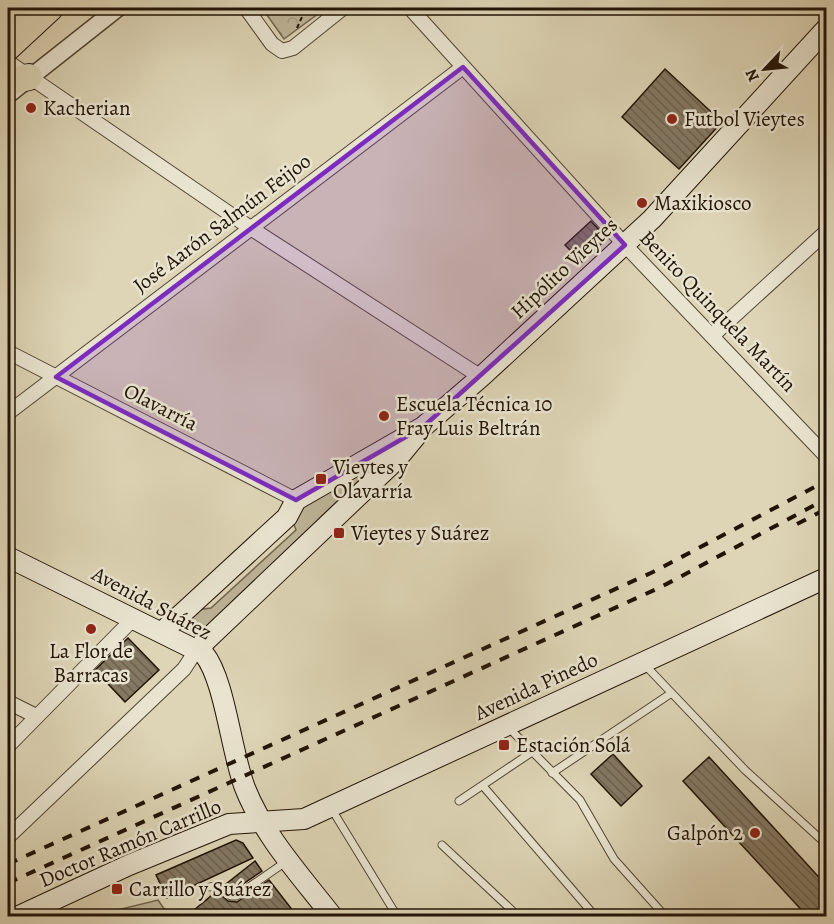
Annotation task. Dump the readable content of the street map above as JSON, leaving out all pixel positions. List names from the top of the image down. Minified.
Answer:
{"streets":{"main road":["Hipólito Vieytes","Avenida Suárez","Avenida Pinedo","Doctor Ramón Carrillo"],"street":["José Aarón Salmún Feijoo","Benito Quinquela Martín","Olavarría"]},"crossings":[["José Aarón Salmún Feijoo","Benito Quinquela Martín"],["José Aarón Salmún Feijoo","Olavarría"],["Hipólito Vieytes","Benito Quinquela Martín"],["Hipólito Vieytes","Olavarría"],["Hipólito Vieytes","Avenida Suárez"],["Avenida Suárez","Avenida Pinedo"],["Avenida Suárez","Doctor Ramón Carrillo"],["Avenida Pinedo","Doctor Ramón Carrillo"]],"places":{"other":["Kacherian","Futbol Vieytes","Maxikiosco","Escuela Técnica 10 Fray Luis Beltrán","La Flor de Barracas","Galpón 2"],"transit":["Vieytes y Olavarría","Vieytes y Suárez","Estación Solá","Carrillo y Suárez"]},"north":"bottom left"}
